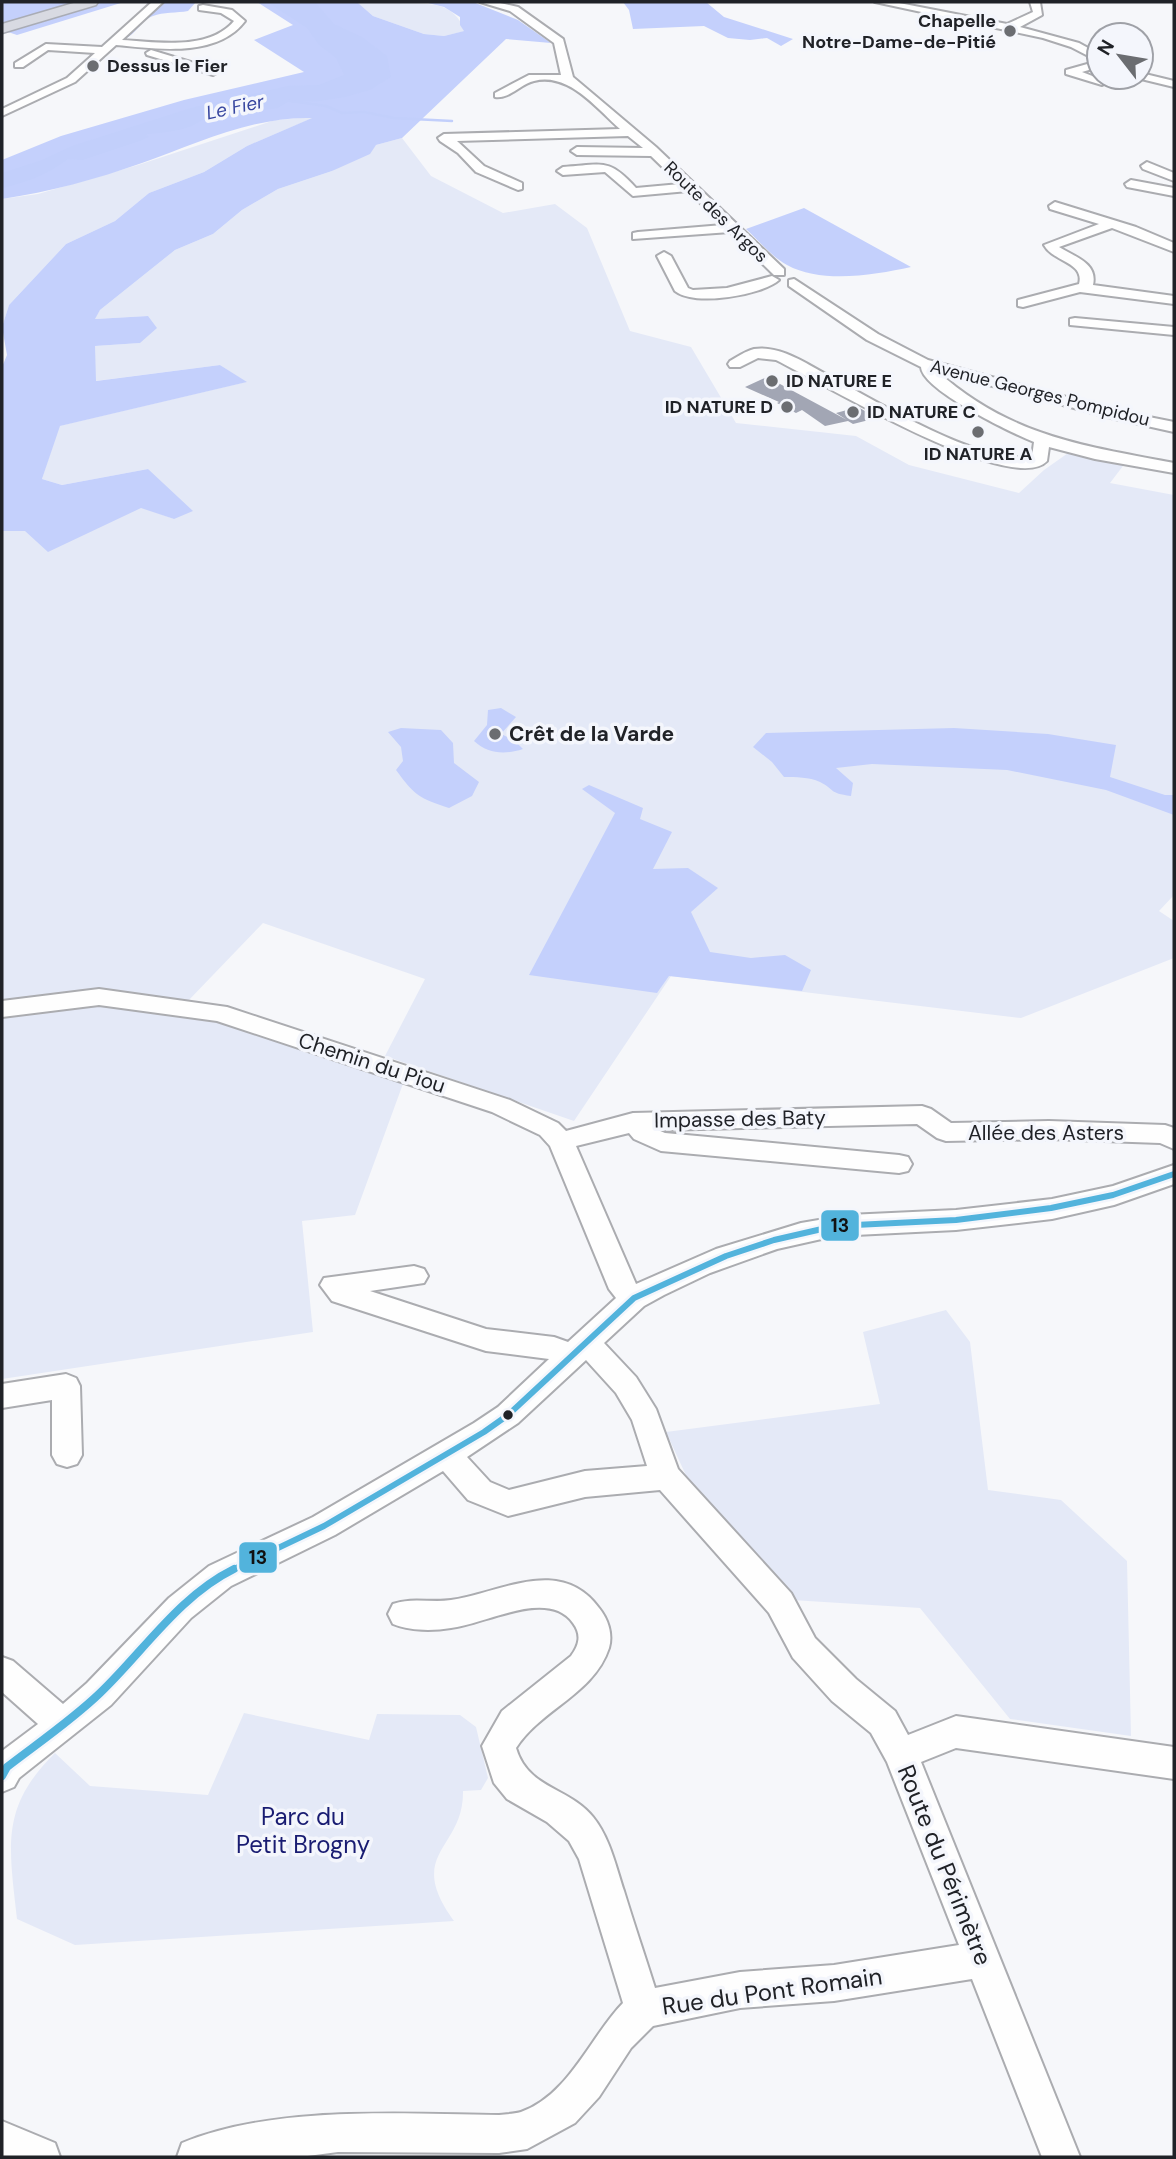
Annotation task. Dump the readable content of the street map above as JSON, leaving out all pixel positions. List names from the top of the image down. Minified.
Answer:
{"streets":{"street":["Route des Argos","Avenue Georges Pompidou","Chemin du Piou","Impasse des Baty","Allée des Asters","Route du Périmètre","Rue du Pont Romain"]},"crossings":[["Route des Argos","Avenue Georges Pompidou"],["Chemin du Piou","Impasse des Baty"],["Impasse des Baty","Allée des Asters"],["Route du Périmètre","Rue du Pont Romain"]],"water":["Le Fier"],"parks":["Parc du Petit Brogny"],"places":["Chapelle Notre-Dame-de-Pitié","Dessus le Fier","ID NATURE E","ID NATURE D","ID NATURE C","ID NATURE A","Crêt de la Varde"],"lines":["transit line 13"],"north":"top left"}
